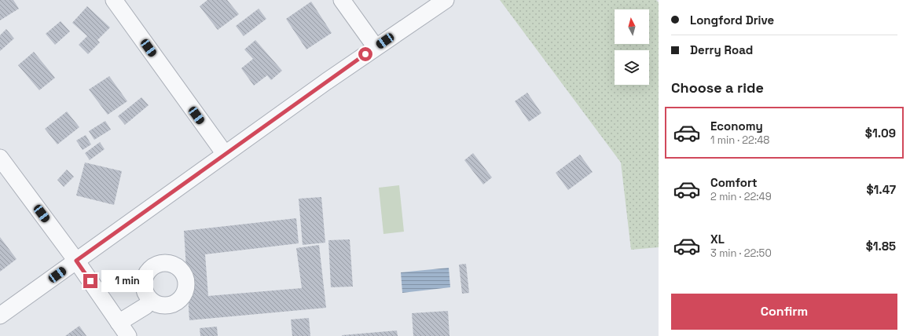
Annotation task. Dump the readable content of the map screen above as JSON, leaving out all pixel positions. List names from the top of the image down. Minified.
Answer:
{"north":"top","page":{"banner":["Longford Drive","Derry Road"],"heading":"Choose a ride","list":[{"name":"Economy","note":"1 min · 22:48","value":"$1.09"},{"name":"Comfort","note":"2 min · 22:49","value":"$1.47"},{"name":"XL","note":"3 min · 22:50","value":"$1.85"}],"bubble":"1 min","buttons":"Confirm"}}
